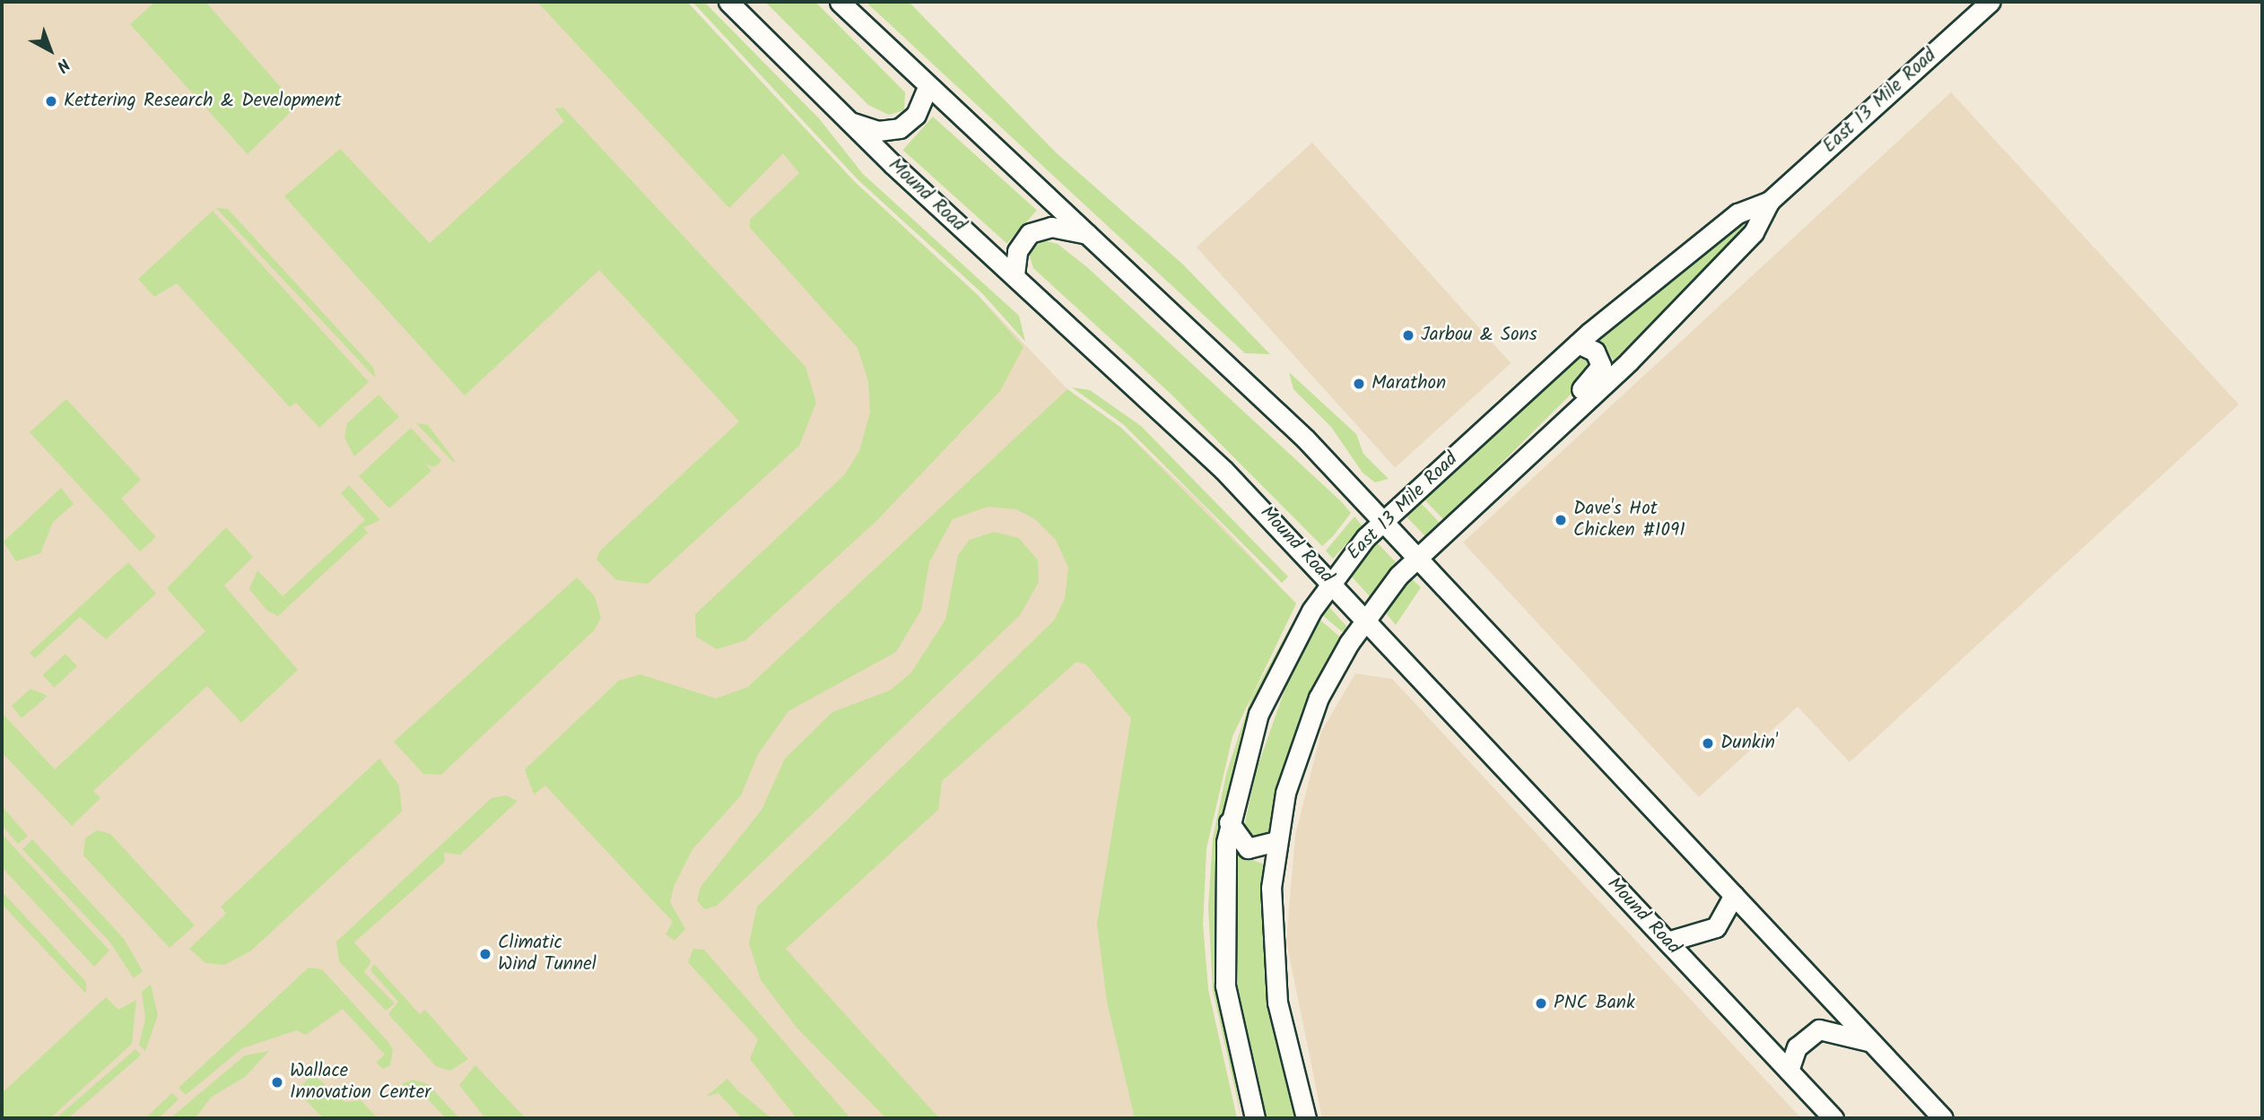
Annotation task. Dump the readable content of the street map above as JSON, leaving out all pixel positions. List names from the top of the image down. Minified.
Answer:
{"streets":{"main road":["East 13 Mile Road","Mound Road"]},"crossings":[["East 13 Mile Road","Mound Road"]],"places":["Kettering Research & Development","Jarbou & Sons","Marathon","Dave's Hot Chicken #1091","Dunkin'","Climatic Wind Tunnel","PNC Bank","Wallace Innovation Center"],"north":"bottom right"}
